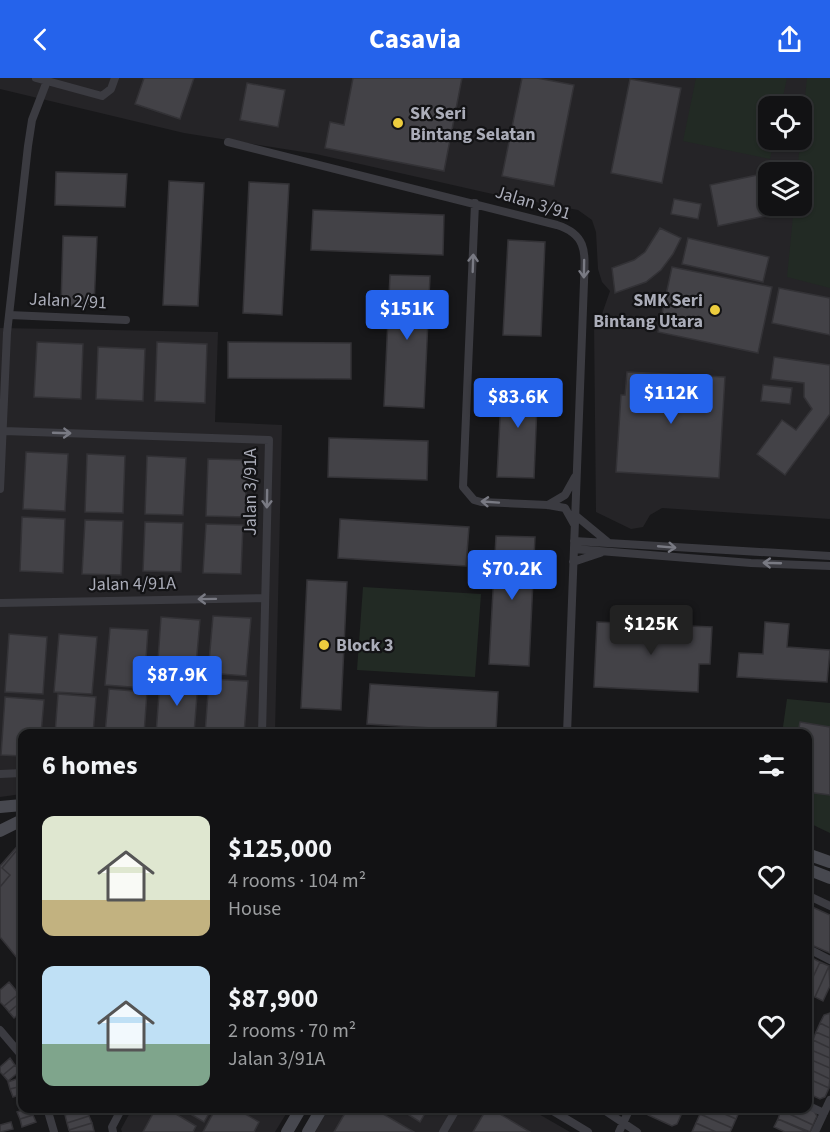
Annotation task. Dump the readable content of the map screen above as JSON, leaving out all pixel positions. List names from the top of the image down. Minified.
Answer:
{"streets":{"street":["Jalan 3/91","Jalan 2/91","Jalan 3/91A","Jalan 4/91A"]},"crossings":[["Jalan 3/91A","Jalan 4/91A"]],"one_way":["Jalan 4/91A"],"places":["SK Seri Bintang Selatan","SMK Seri Bintang Utara","Block 3"],"page":{"header":"Casavia","price":["$151K","$112K","$83.6K","$70.2K","$125K","$87.9K"],"heading":"6 homes","list":[{"name":"$125,000","note":"4 rooms · 104 m² · House"},{"name":"$87,900","note":"2 rooms · 70 m² · Jalan 3/91A"}]}}
